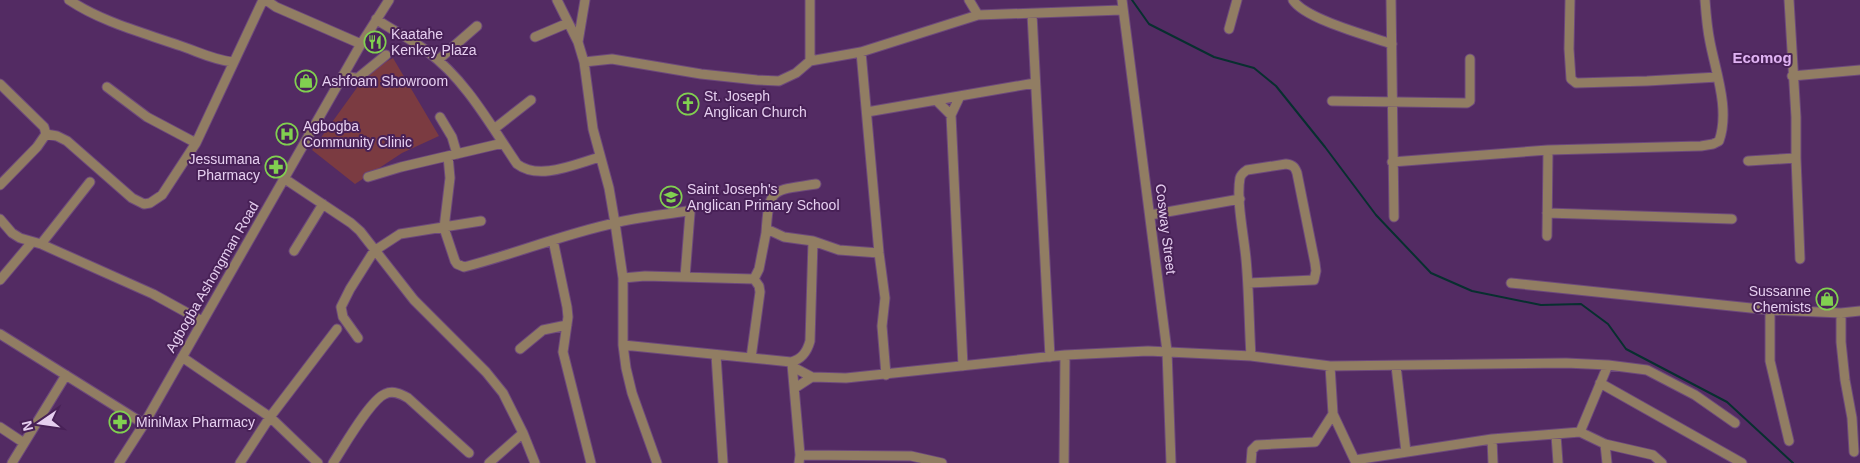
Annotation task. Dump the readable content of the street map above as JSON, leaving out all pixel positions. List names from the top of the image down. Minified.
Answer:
{"streets":{"street":["Cosway Street","Agbogba Ashongman Road"]},"districts":["Ecomog"],"places":{"restaurant":["Kaatahe Kenkey Plaza"],"shop":["Ashfoam Showroom","Sussanne Chemists"],"church":["St. Joseph Anglican Church"],"hospital":["Agbogba Community Clinic"],"pharmacy":["Jessumana Pharmacy","MiniMax Pharmacy"],"school or university":["Saint Joseph's Anglican Primary School"]},"north":"left"}
